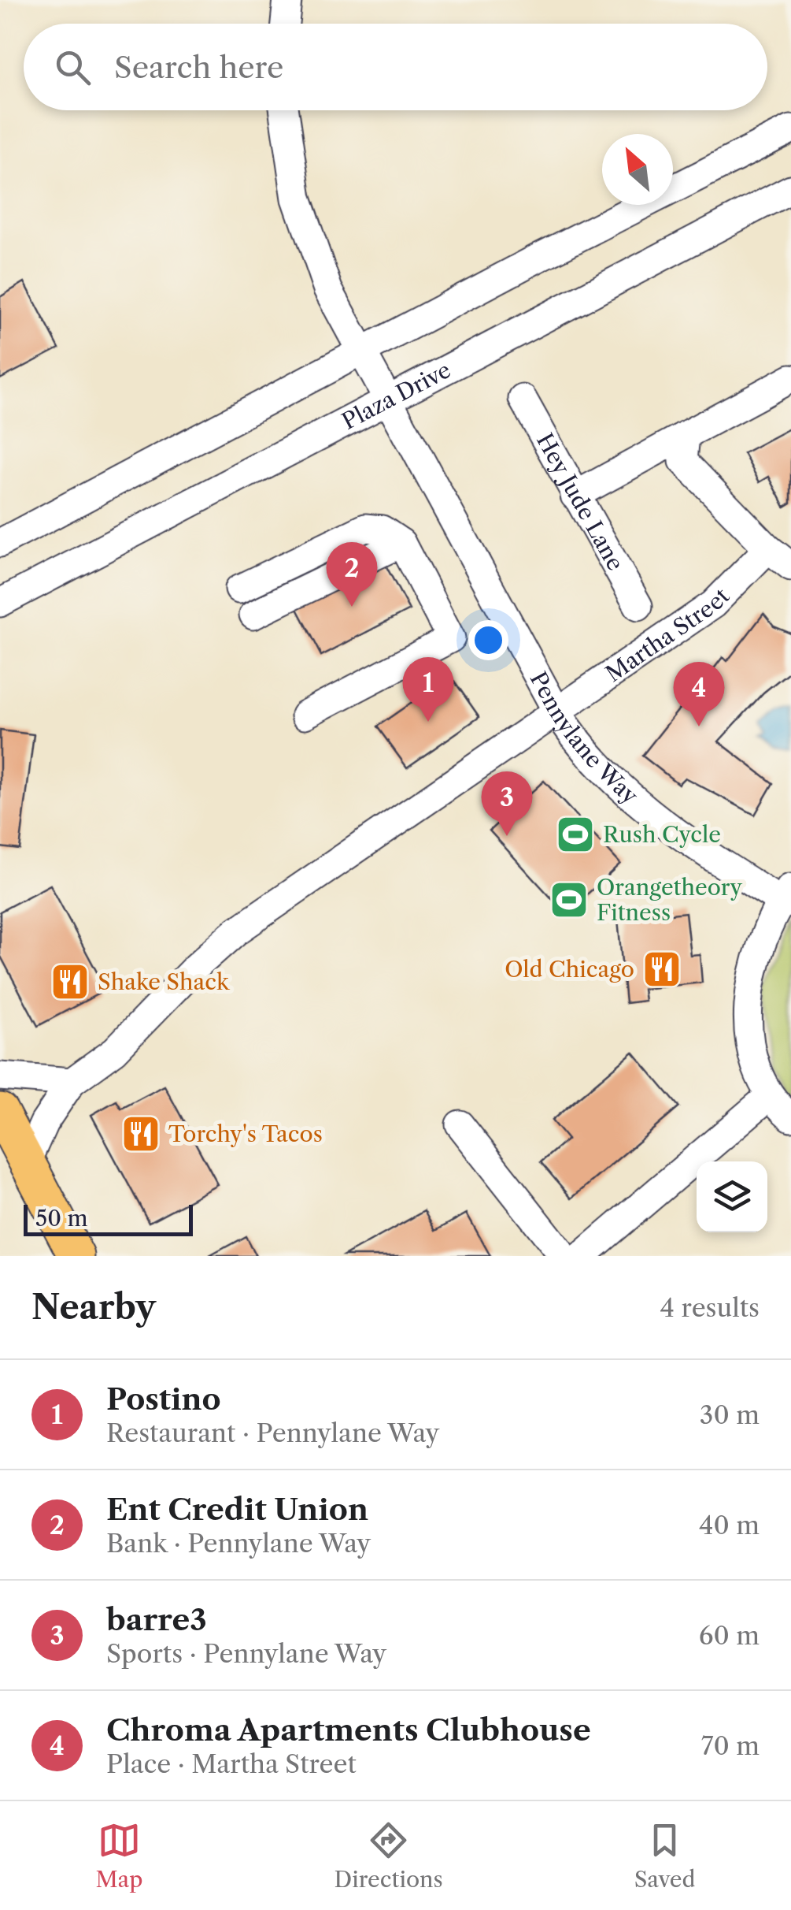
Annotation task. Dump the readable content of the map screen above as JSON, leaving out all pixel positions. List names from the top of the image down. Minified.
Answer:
{"streets":{"street":["Plaza Drive","Hey Jude Lane","Martha Street","Pennylane Way"]},"crossings":[["Plaza Drive","Pennylane Way"],["Martha Street","Pennylane Way"]],"places":{"sports":["Rush Cycle","Orangetheory Fitness"],"restaurant":["Old Chicago","Shake Shack","Torchy's Tacos"]},"scale_bar":"50 m","north":"top left","page":{"search":"Search here","pins":["2","1","4","3"],"scale":"50 m","heading":["Nearby","4 results"],"list":[{"mark":"1","name":"Postino","note":"Restaurant · Pennylane Way","value":"30 m"},{"mark":"2","name":"Ent Credit Union","note":"Bank · Pennylane Way","value":"40 m"},{"mark":"3","name":"barre3","note":"Sports · Pennylane Way","value":"60 m"},{"mark":"4","name":"Chroma Apartments Clubhouse","note":"Place · Martha Street","value":"70 m"}],"nav":["Map","Directions","Saved"]}}
